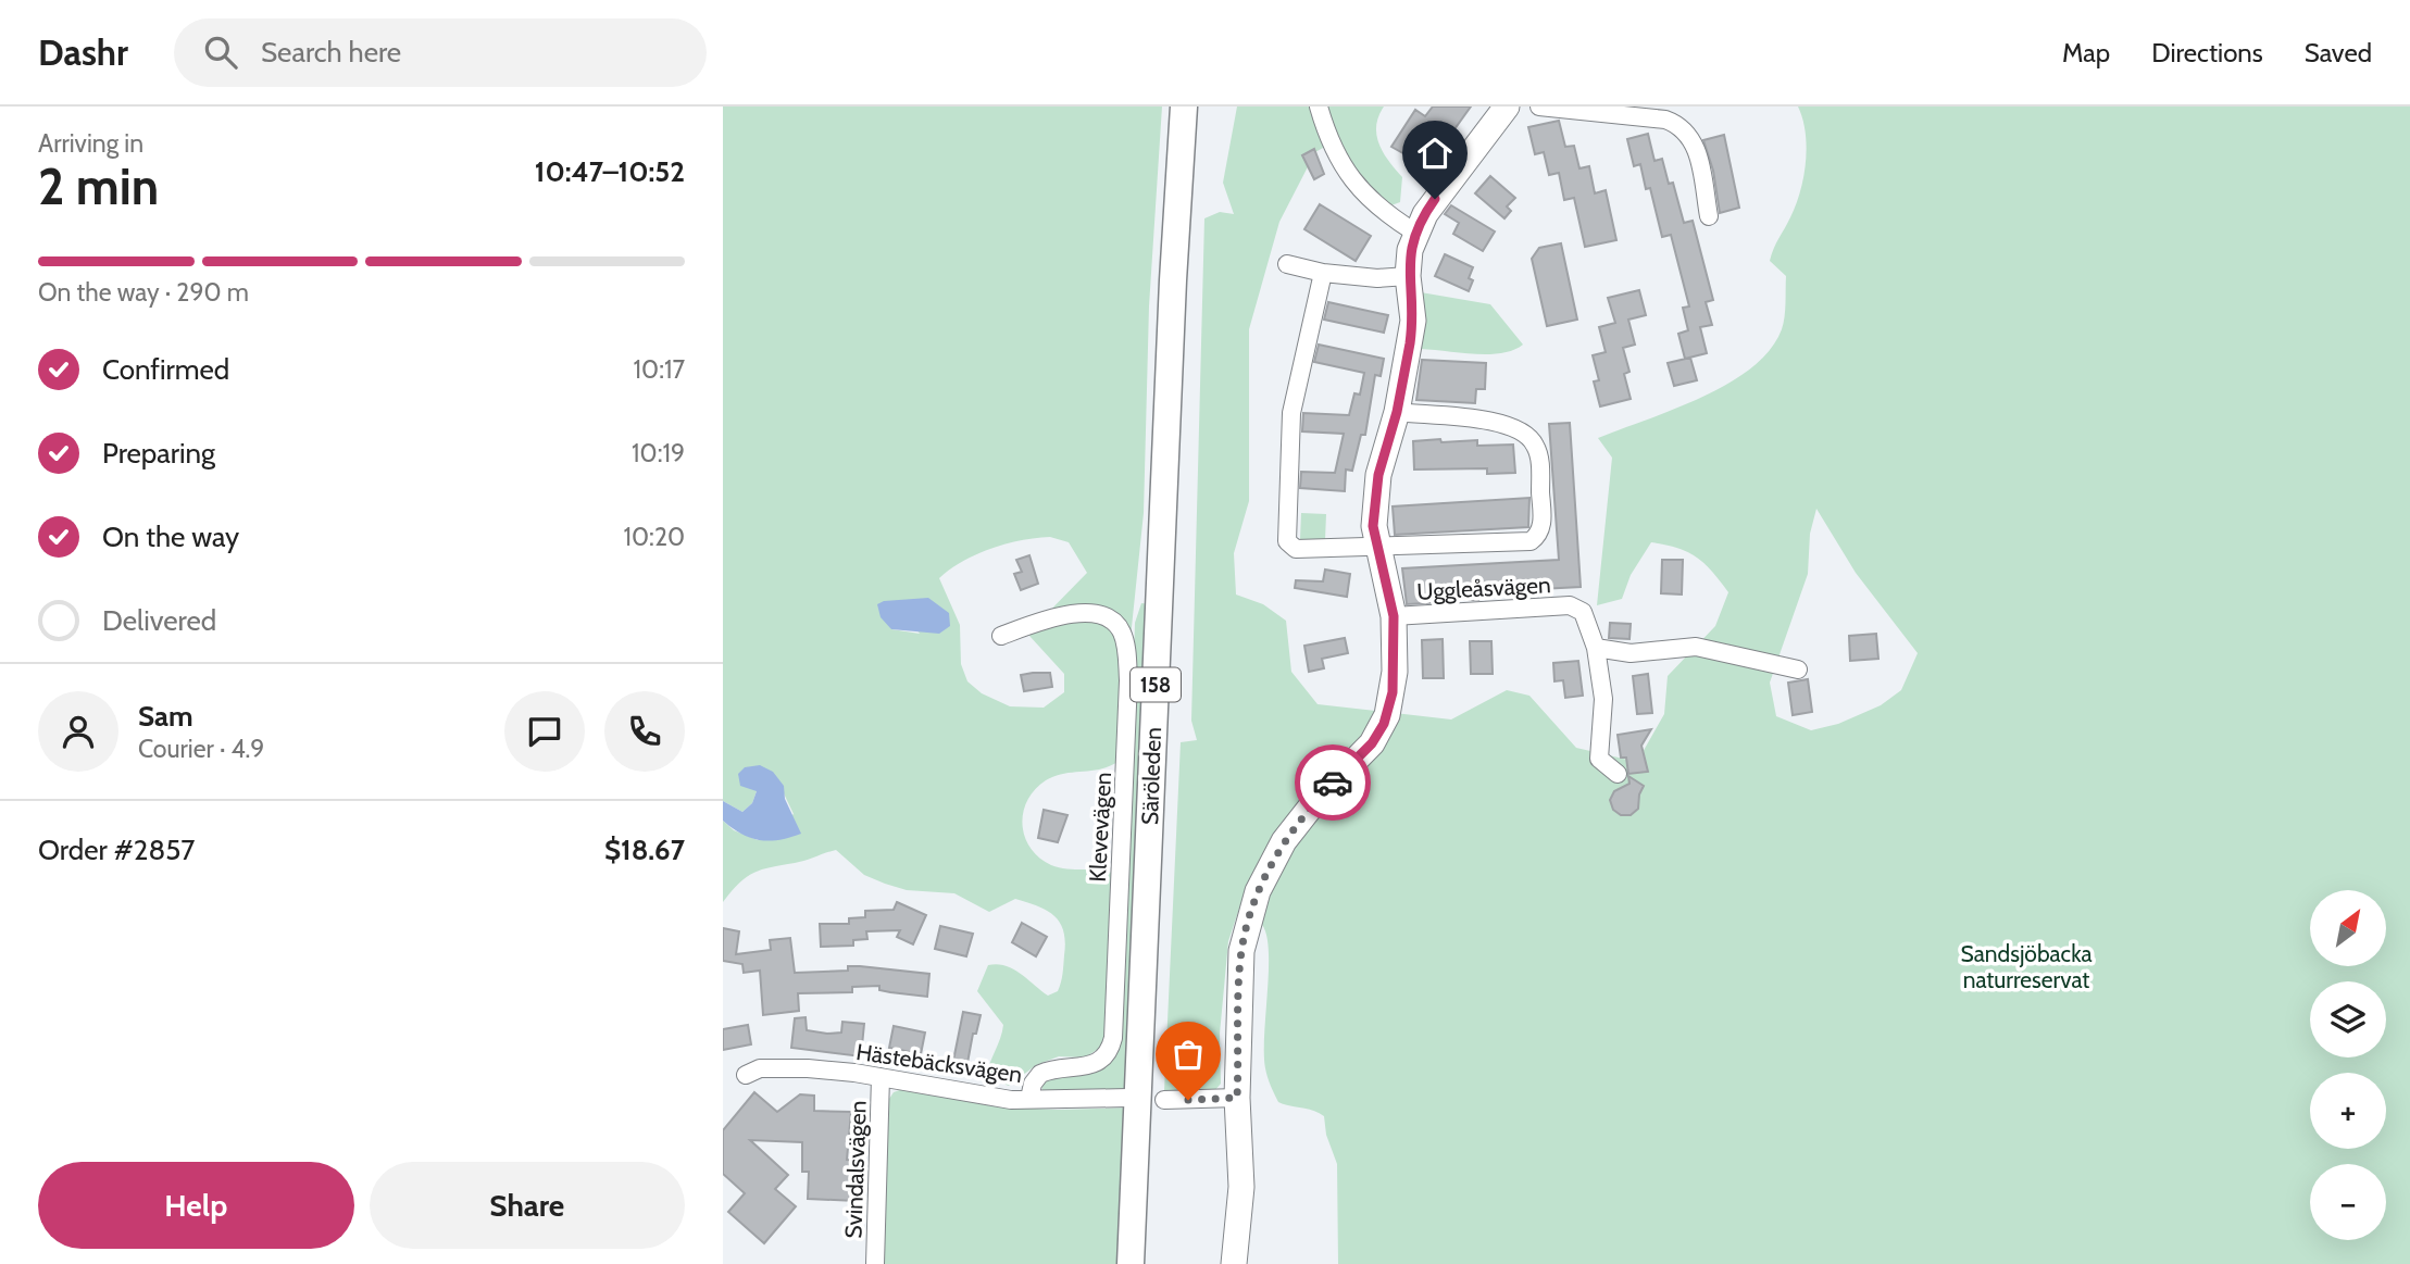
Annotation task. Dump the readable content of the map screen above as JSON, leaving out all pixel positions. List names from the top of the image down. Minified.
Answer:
{"streets":{"main road":["158","Säröleden"],"street":["Uggleåsvägen","Klevevägen","Hästebäcksvägen","Svindalsvägen"]},"crossings":[["Klevevägen","Hästebäcksvägen"],["Hästebäcksvägen","Svindalsvägen"]],"parks":["Sandsjöbacka naturreservat"],"north":"top right","page":{"header":"Dashr","search":"Search here","nav":["Map","Directions","Saved"],"heading":["2 min","Arriving in","10:47–10:52"],"panel":["Sam","Courier · 4.9","Order #2857","$18.67"],"bar":"On the way · 290 m","list":[["Confirmed","10:17"],["Preparing","10:19"],["On the way","10:20"],"Delivered"],"map_buttons":["+","−"],"buttons":["Help","Share"]}}
